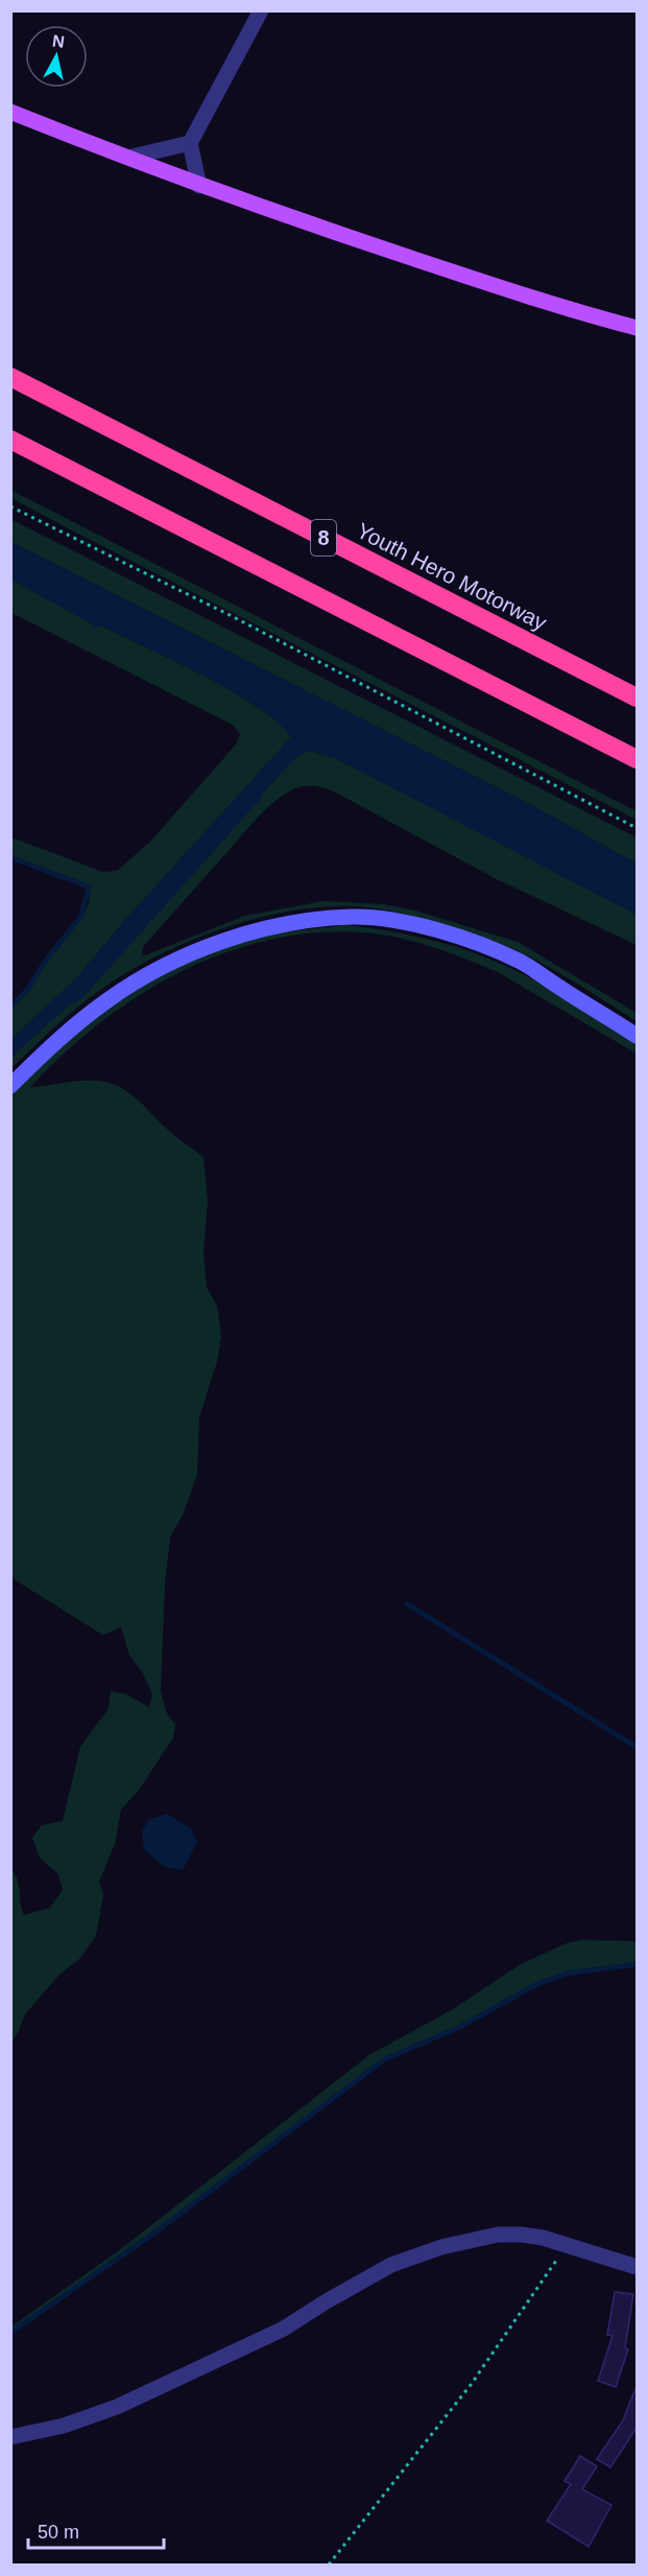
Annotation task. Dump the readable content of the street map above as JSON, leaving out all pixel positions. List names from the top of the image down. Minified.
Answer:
{"streets":{"highway":["8","Youth Hero Motorway"]},"scale_bar":"50 m","north":"top"}
